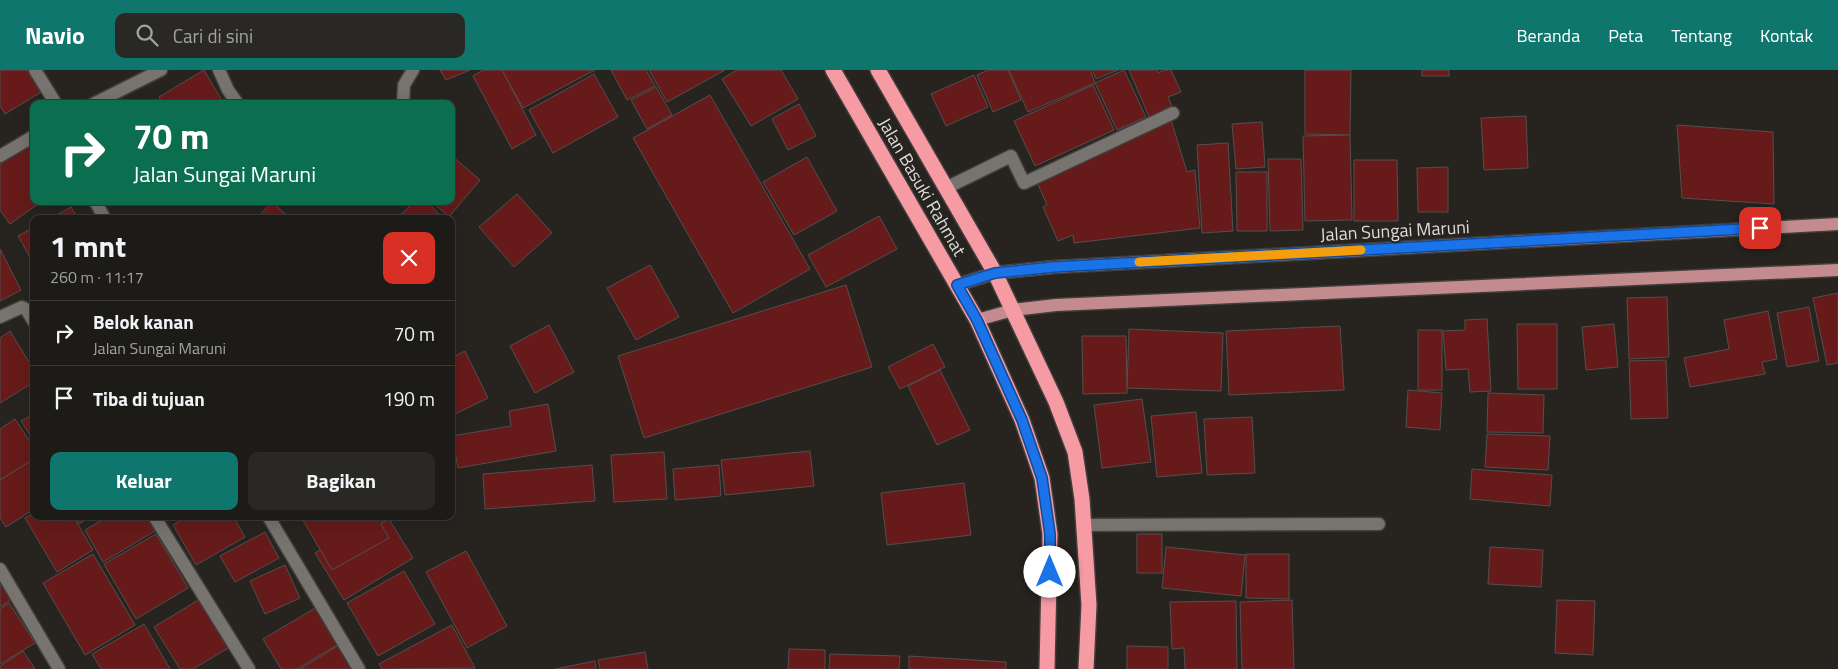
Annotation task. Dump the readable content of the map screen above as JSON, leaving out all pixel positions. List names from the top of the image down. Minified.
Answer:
{"streets":{"highway":["Jalan Basuki Rahmat"],"main road":["Jalan Sungai Maruni"]},"crossings":[["Jalan Basuki Rahmat","Jalan Sungai Maruni"]],"page":{"header":"Navio","search":"Cari di sini","nav":["Beranda","Peta","Tentang","Kontak"],"turn":["70 m","Jalan Sungai Maruni"],"heading":["1 mnt","260 m · 11:17"],"list":[{"name":"Belok kanan","note":"Jalan Sungai Maruni","value":"70 m"},{"name":"Tiba di tujuan","value":"190 m"}],"buttons":["Keluar","Bagikan"]}}
